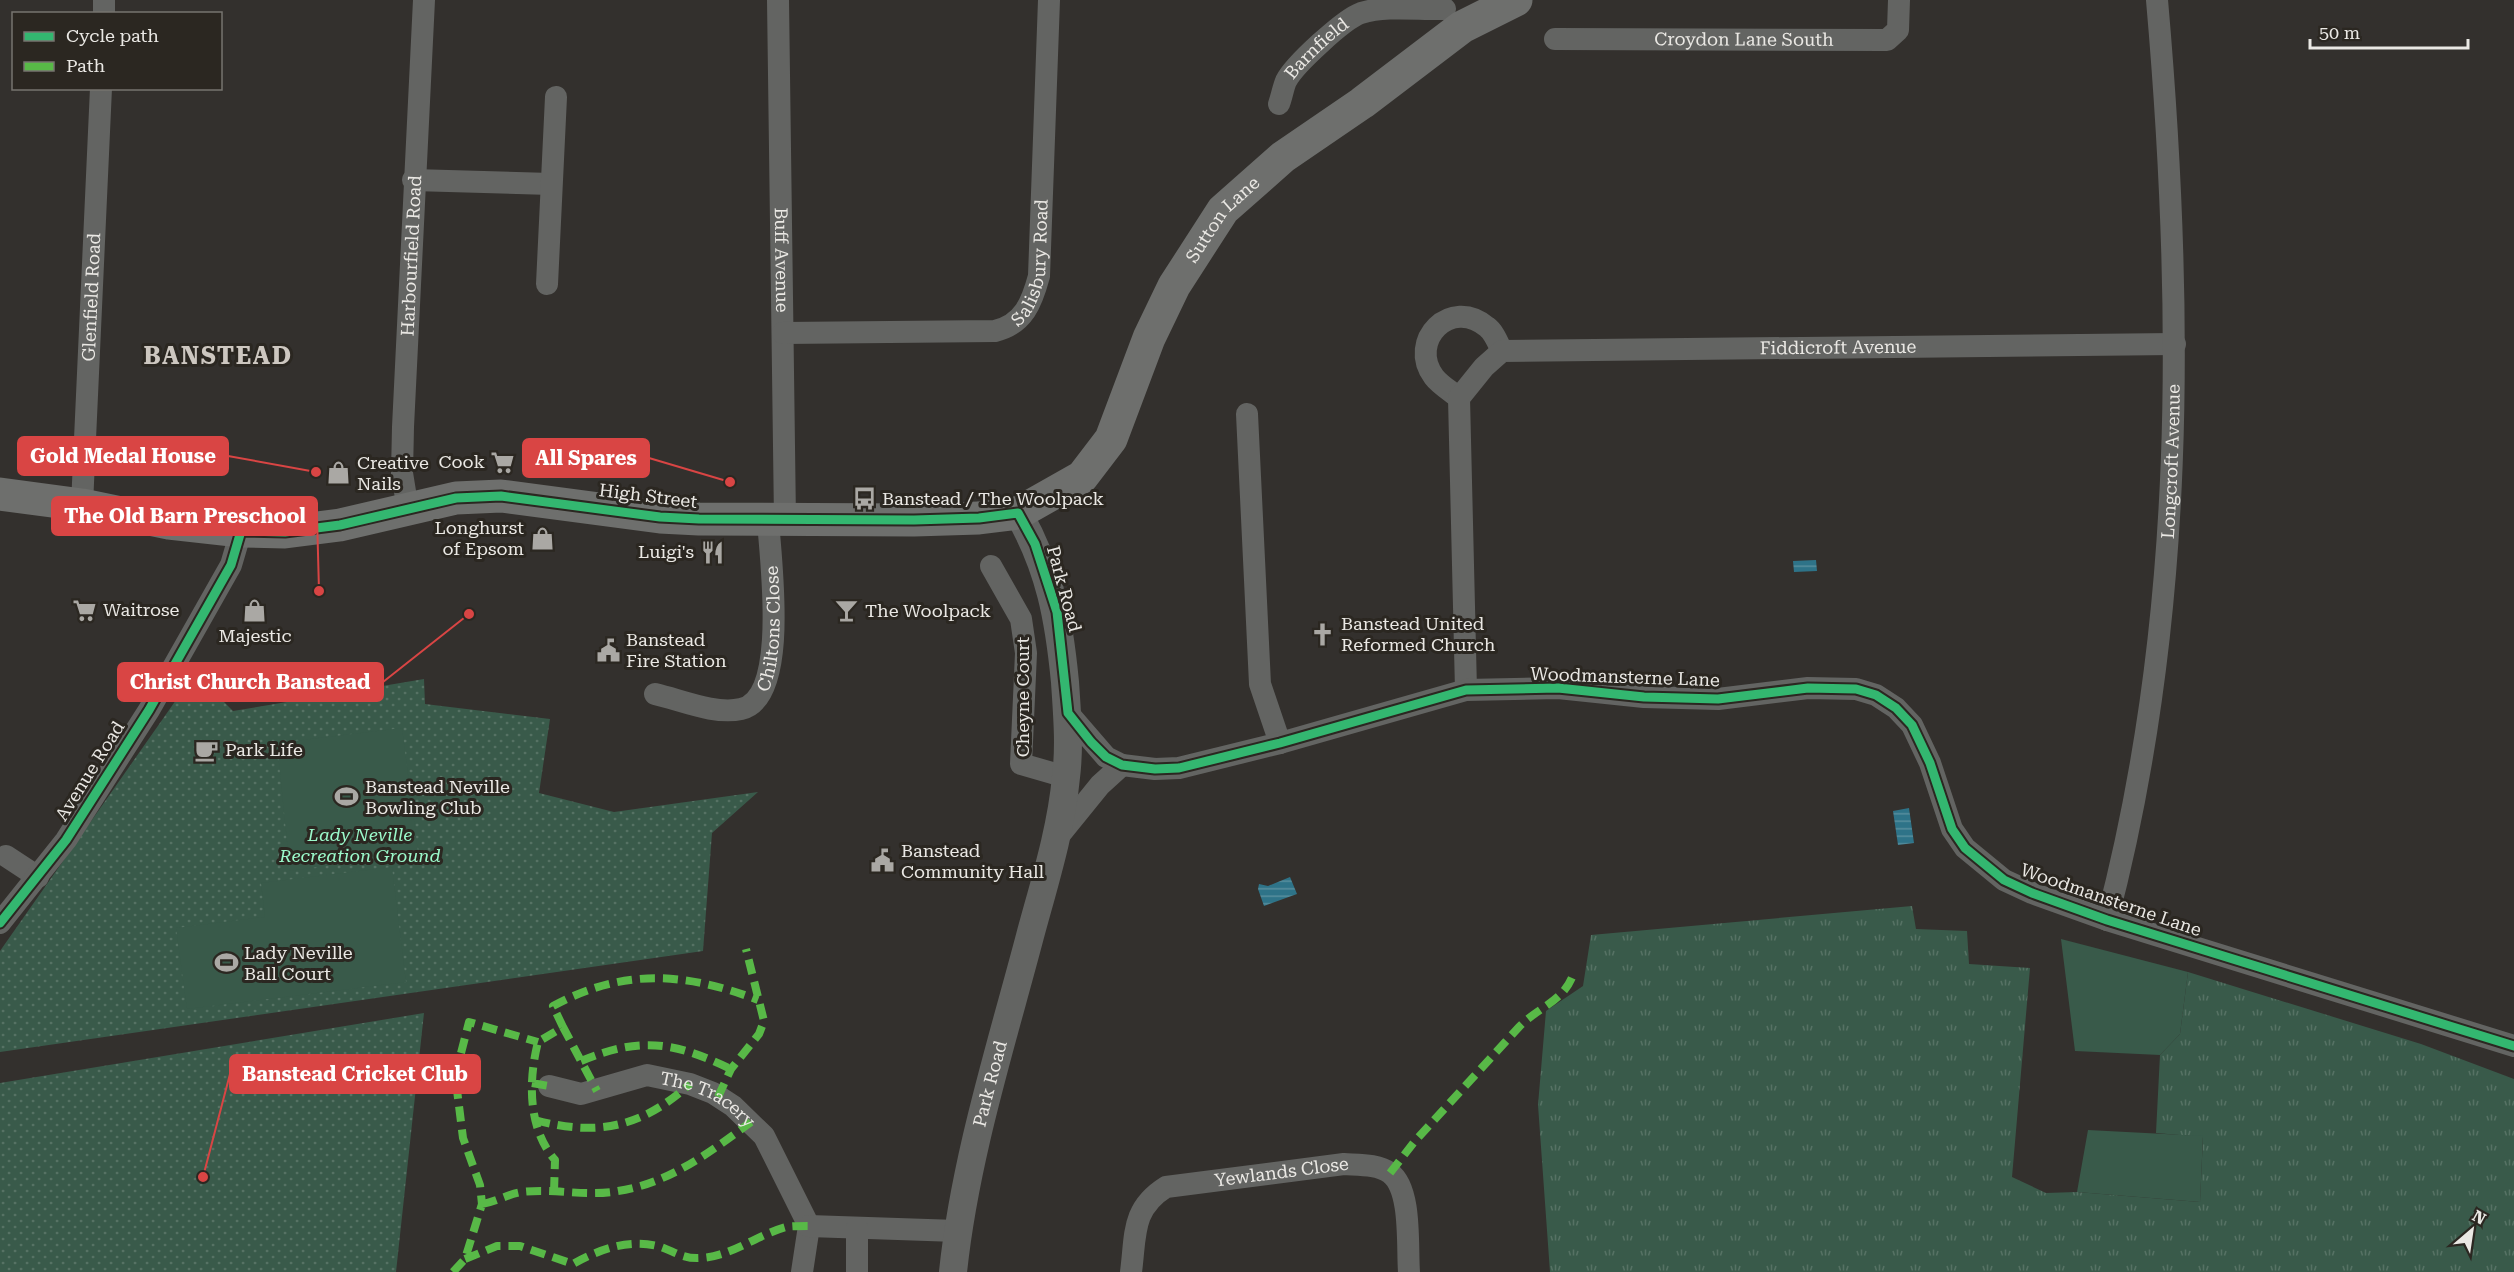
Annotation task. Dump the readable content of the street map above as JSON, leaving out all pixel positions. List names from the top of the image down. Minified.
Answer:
{"streets":{"main road":["Sutton Lane","High Street"],"street":["Croydon Lane South","Barnfield","Harbourfield Road","Salisbury Road","Buff Avenue","Glenfield Road","Fiddicroft Avenue","Longcroft Avenue","Park Road","Chiltons Close","Woodmansterne Lane","Cheyne Court","Avenue Road","The Tracery","Yewlands Close"]},"crossings":[["Barnfield","Sutton Lane"],["Sutton Lane","High Street"],["Sutton Lane","Park Road"],["Harbourfield Road","High Street"],["Salisbury Road","Buff Avenue"],["Buff Avenue","High Street"],["Buff Avenue","Chiltons Close"],["Glenfield Road","High Street"],["Fiddicroft Avenue","Longcroft Avenue"],["Longcroft Avenue","Woodmansterne Lane"],["High Street","Park Road"],["High Street","Chiltons Close"],["High Street","Avenue Road"],["Park Road","Woodmansterne Lane"],["Park Road","Cheyne Court"]],"districts":["BANSTEAD"],"parks":["Lady Neville Recreation Ground"],"places":{"supermarket":["Cook","Waitrose"],"other":["Gold Medal House","All Spares","The Old Barn Preschool","Christ Church Banstead","Banstead Cricket Club"],"shop":["Creative Nails","Longhurst of Epsom","Majestic"],"bus stop":["Banstead / The Woolpack"],"restaurant":["Luigi's"],"bar":["The Woolpack"],"church":["Banstead United Reformed Church"],"public building":["Banstead Fire Station","Banstead Community Hall"],"cafe":["Park Life"],"sports":["Banstead Neville Bowling Club","Lady Neville Ball Court"]},"legend":["Cycle path","Path"],"scale_bar":"50 m","north":"top right"}
